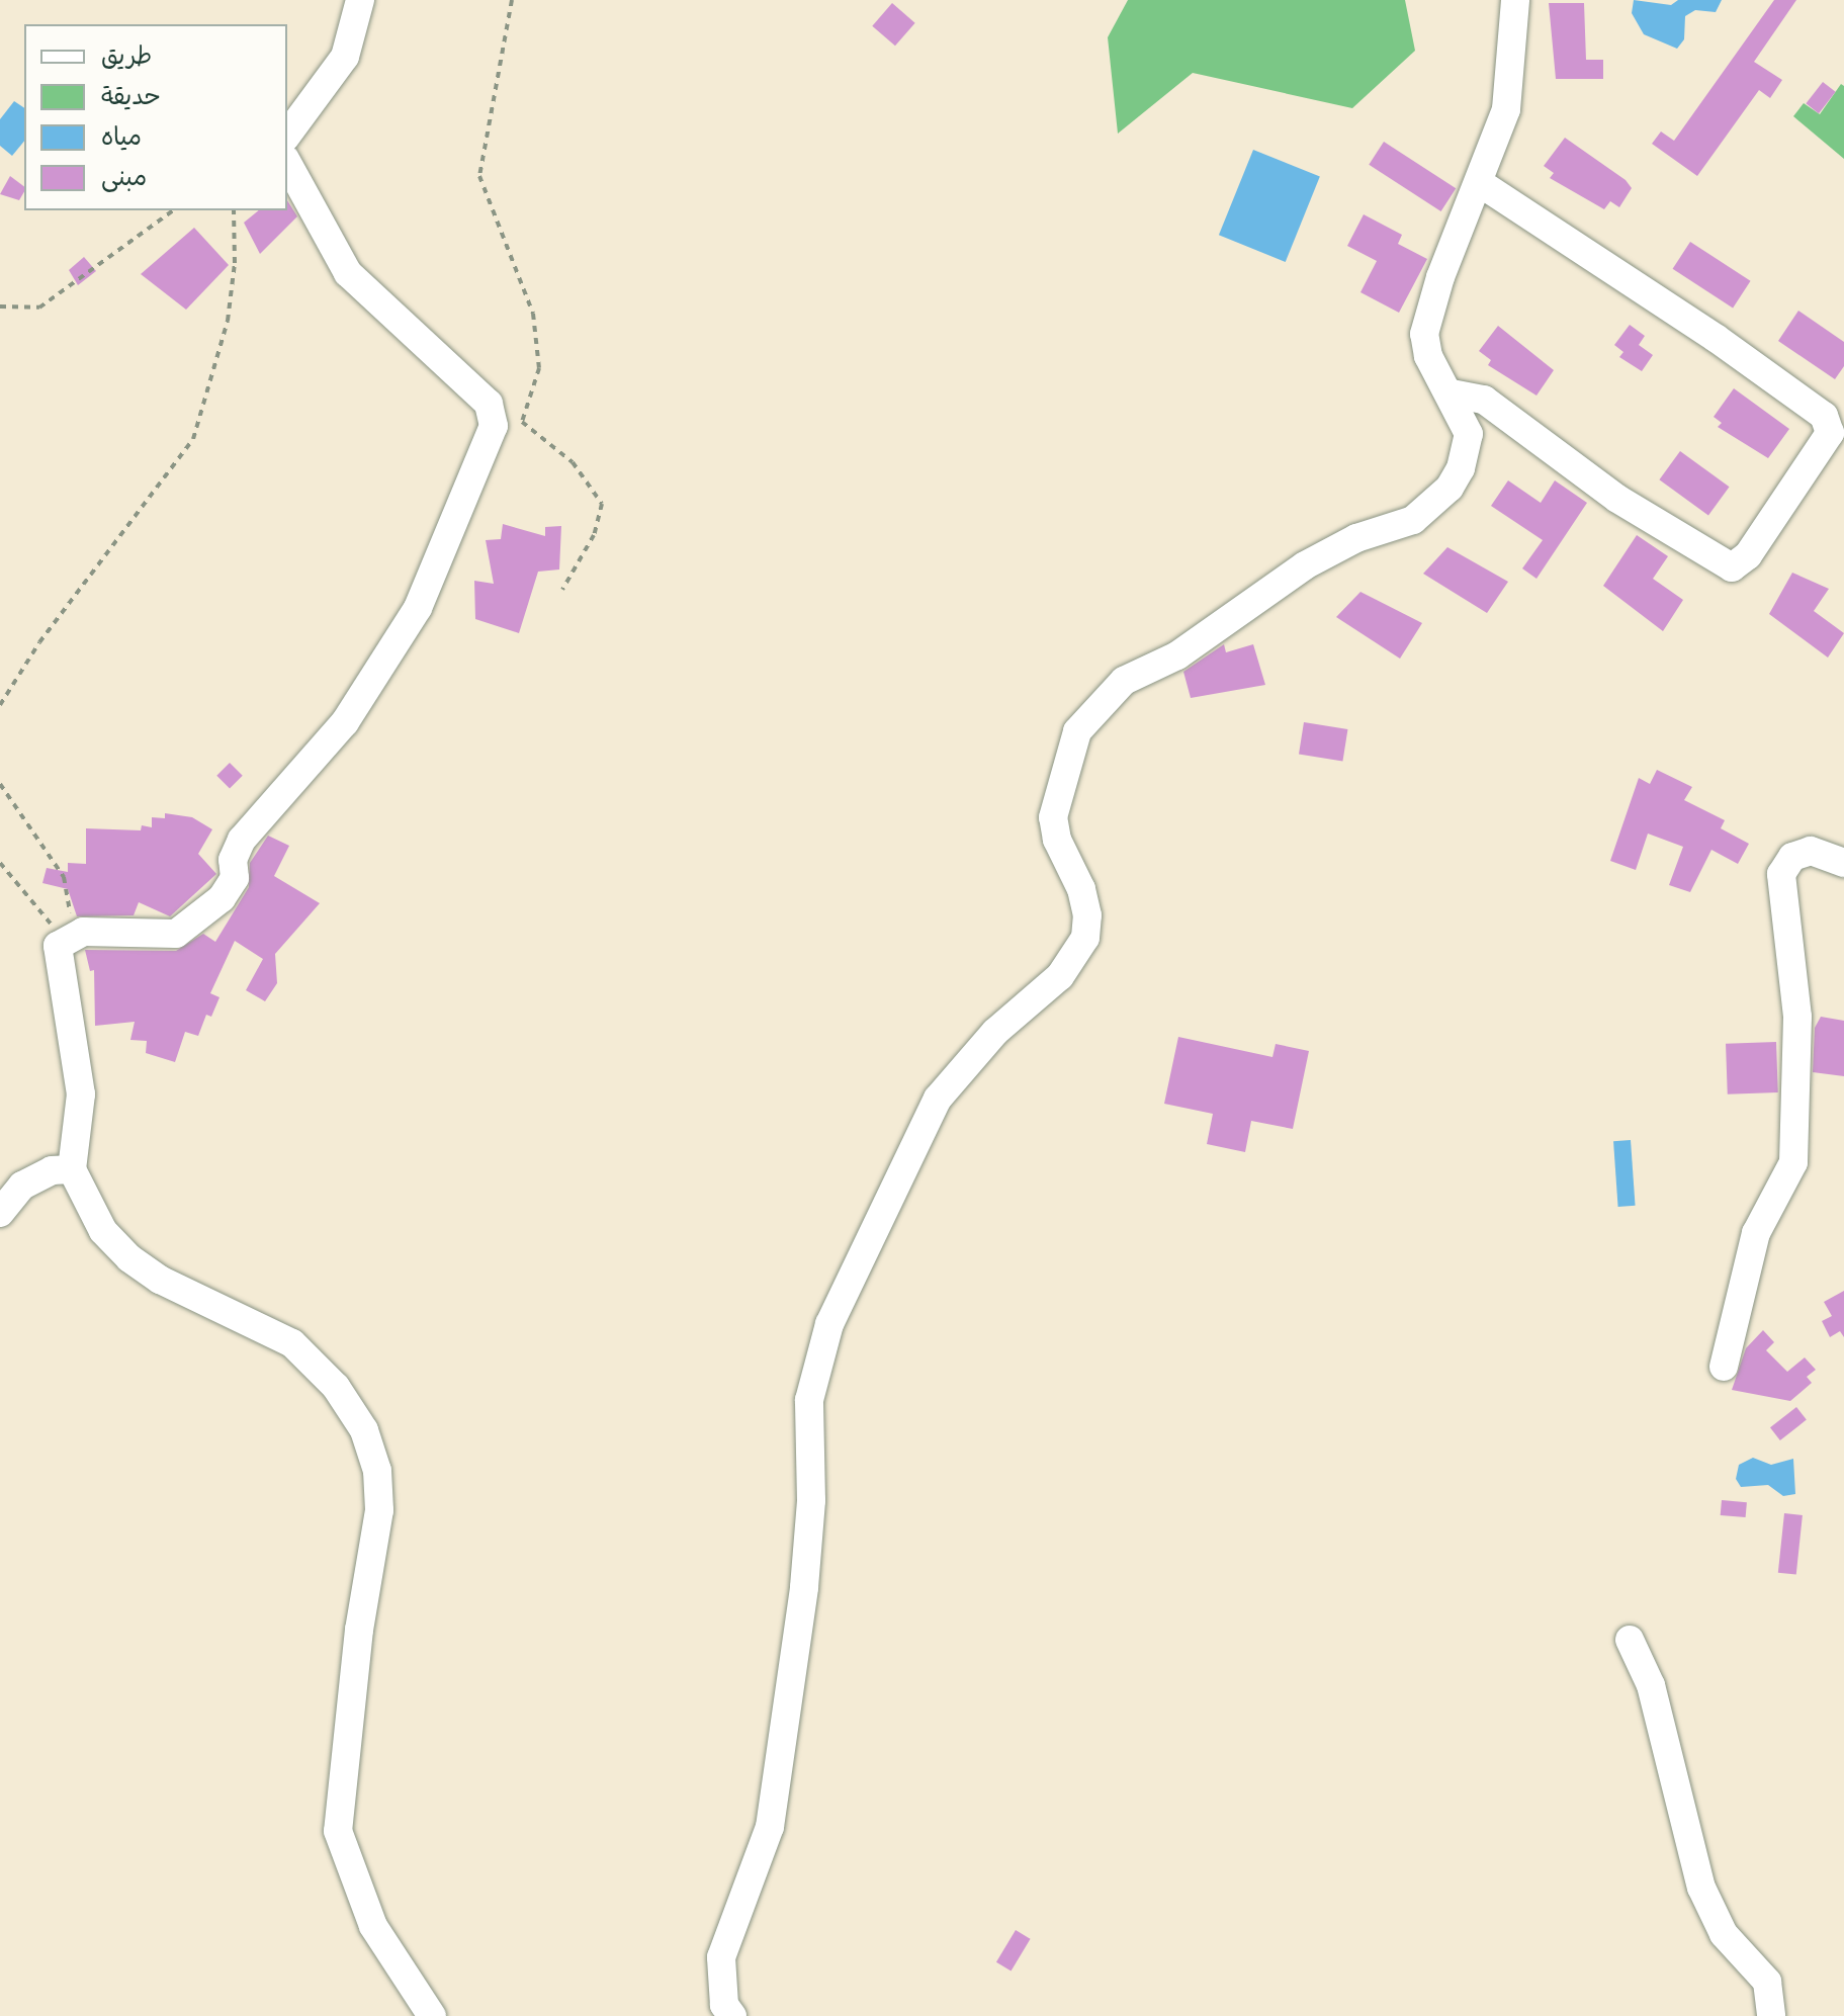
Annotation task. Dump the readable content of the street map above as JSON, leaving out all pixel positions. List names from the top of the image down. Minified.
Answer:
{"legend":["طريق","حديقة","مياه","مبنى"]}
